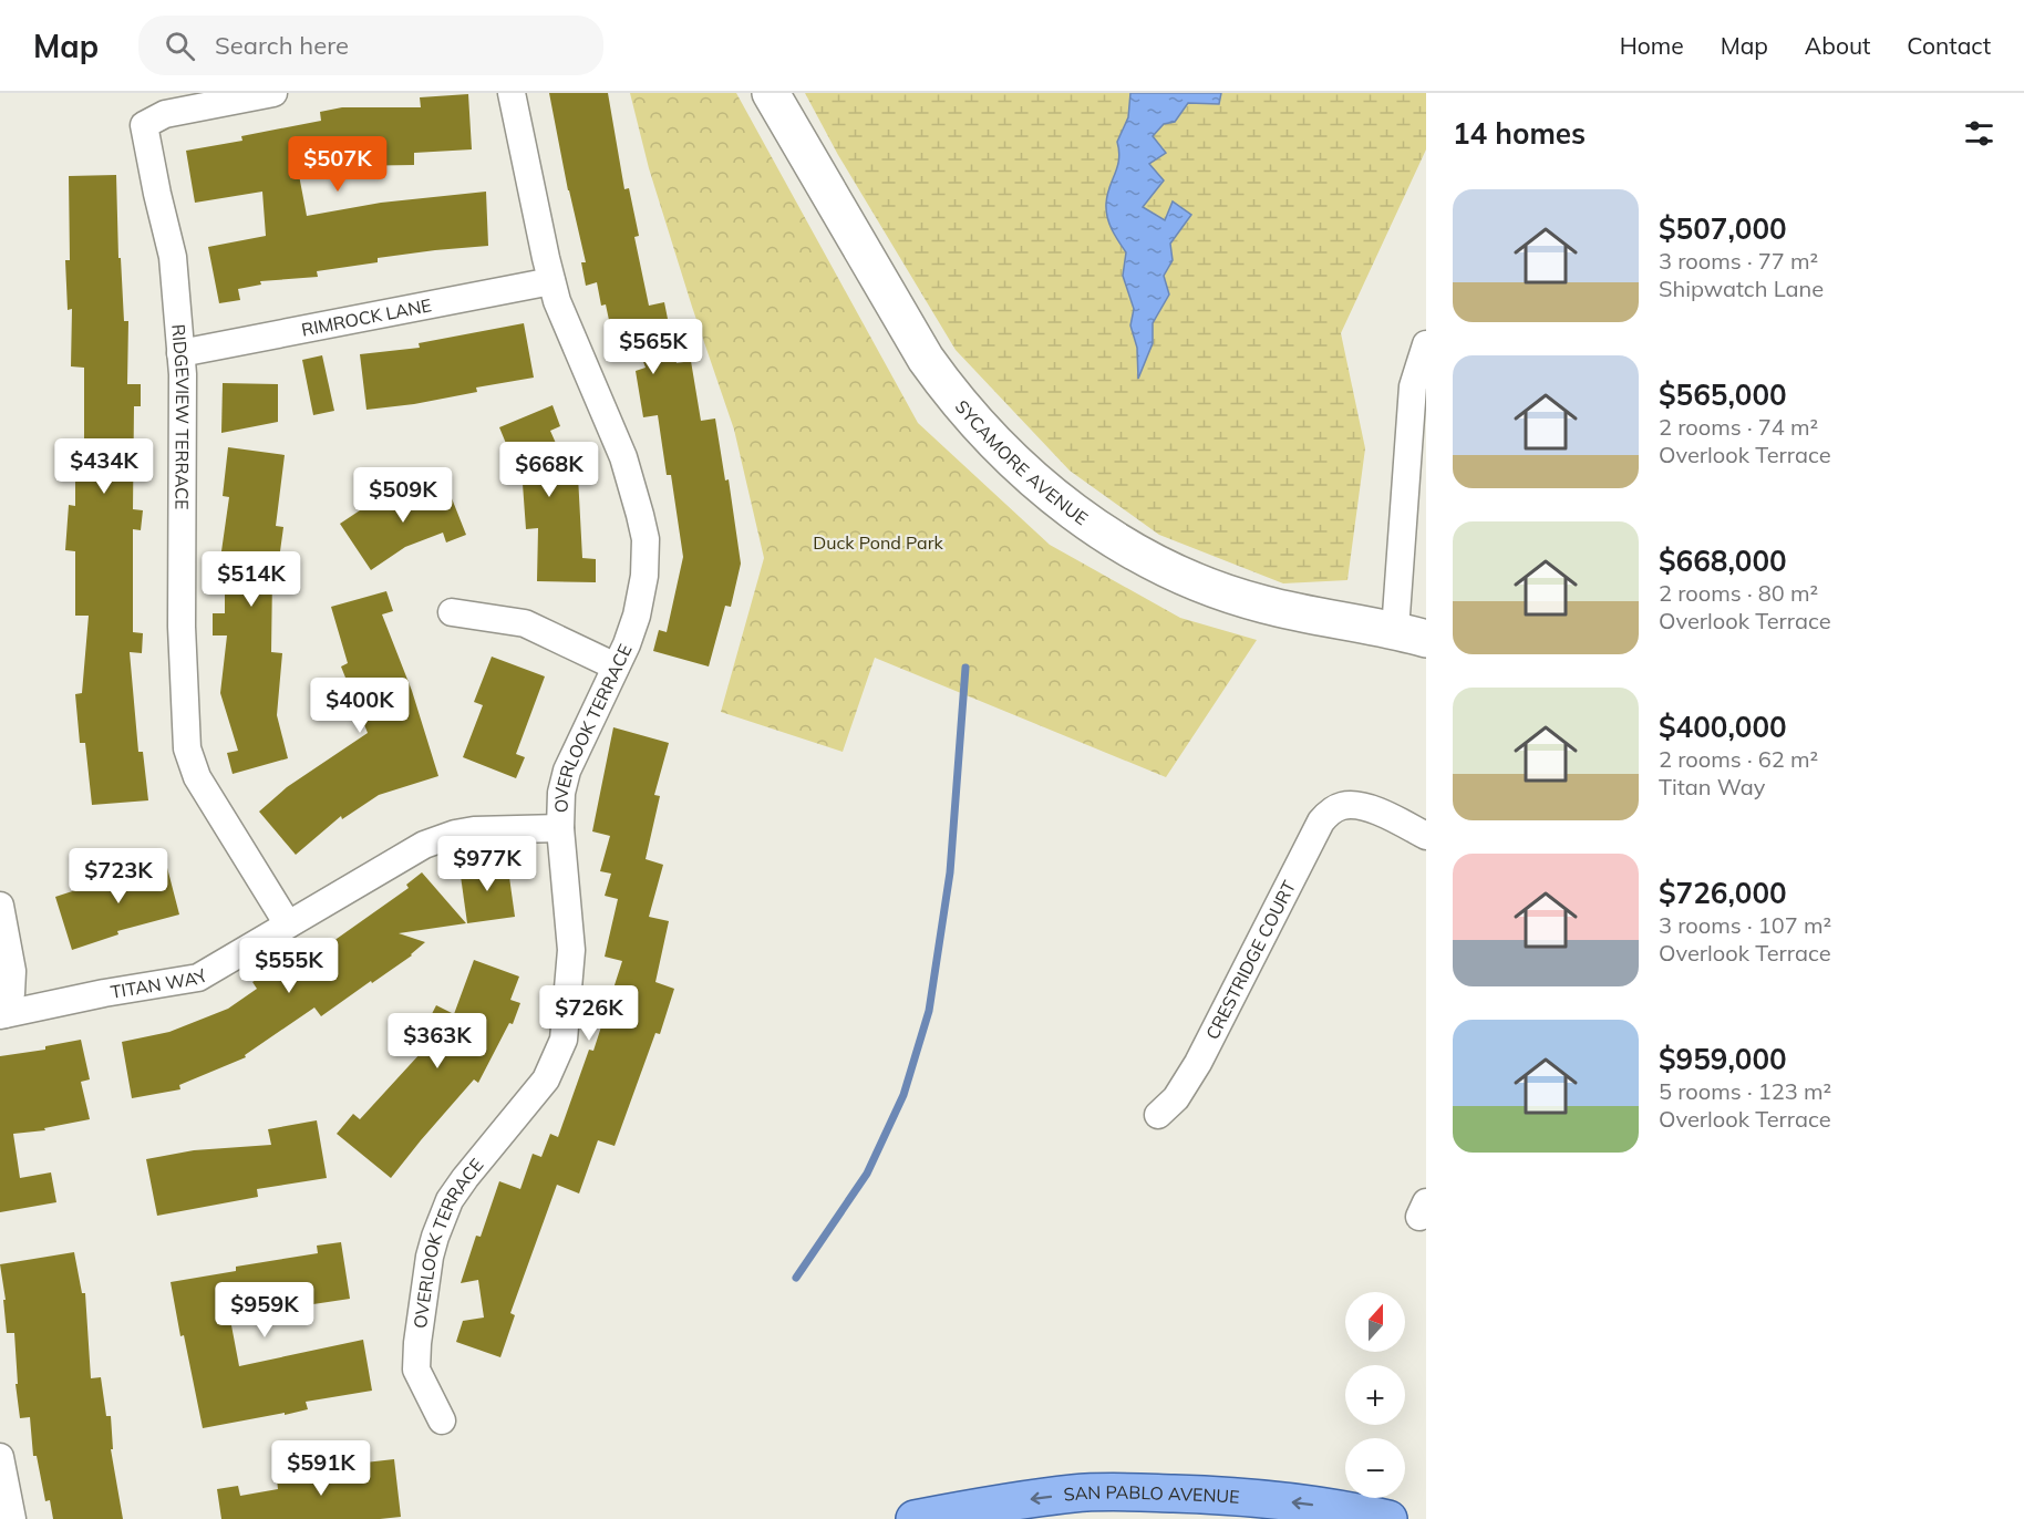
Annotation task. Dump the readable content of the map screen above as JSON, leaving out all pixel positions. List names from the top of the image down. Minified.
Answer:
{"streets":{"main road":["SAN PABLO AVENUE"],"street":["RIMROCK LANE","RIDGEVIEW TERRACE","SYCAMORE AVENUE","OVERLOOK TERRACE","CRESTRIDGE COURT","TITAN WAY"]},"crossings":[["RIMROCK LANE","RIDGEVIEW TERRACE"],["RIMROCK LANE","OVERLOOK TERRACE"],["RIDGEVIEW TERRACE","TITAN WAY"],["OVERLOOK TERRACE","TITAN WAY"]],"one_way":["SAN PABLO AVENUE"],"parks":["Duck Pond Park"],"north":"top","page":{"header":"Map","search":"Search here","nav":["Home","Map","About","Contact"],"heading":"14 homes","price":["$507K","$565K","$434K","$668K","$509K","$514K","$400K","$977K","$723K","$555K","$726K","$363K","$959K","$591K"],"list":[{"name":"$507,000","note":"3 rooms · 77 m² · Shipwatch Lane"},{"name":"$565,000","note":"2 rooms · 74 m² · Overlook Terrace"},{"name":"$668,000","note":"2 rooms · 80 m² · Overlook Terrace"},{"name":"$400,000","note":"2 rooms · 62 m² · Titan Way"},{"name":"$726,000","note":"3 rooms · 107 m² · Overlook Terrace"},{"name":"$959,000","note":"5 rooms · 123 m² · Overlook Terrace"}],"map_buttons":["+","−"]}}
